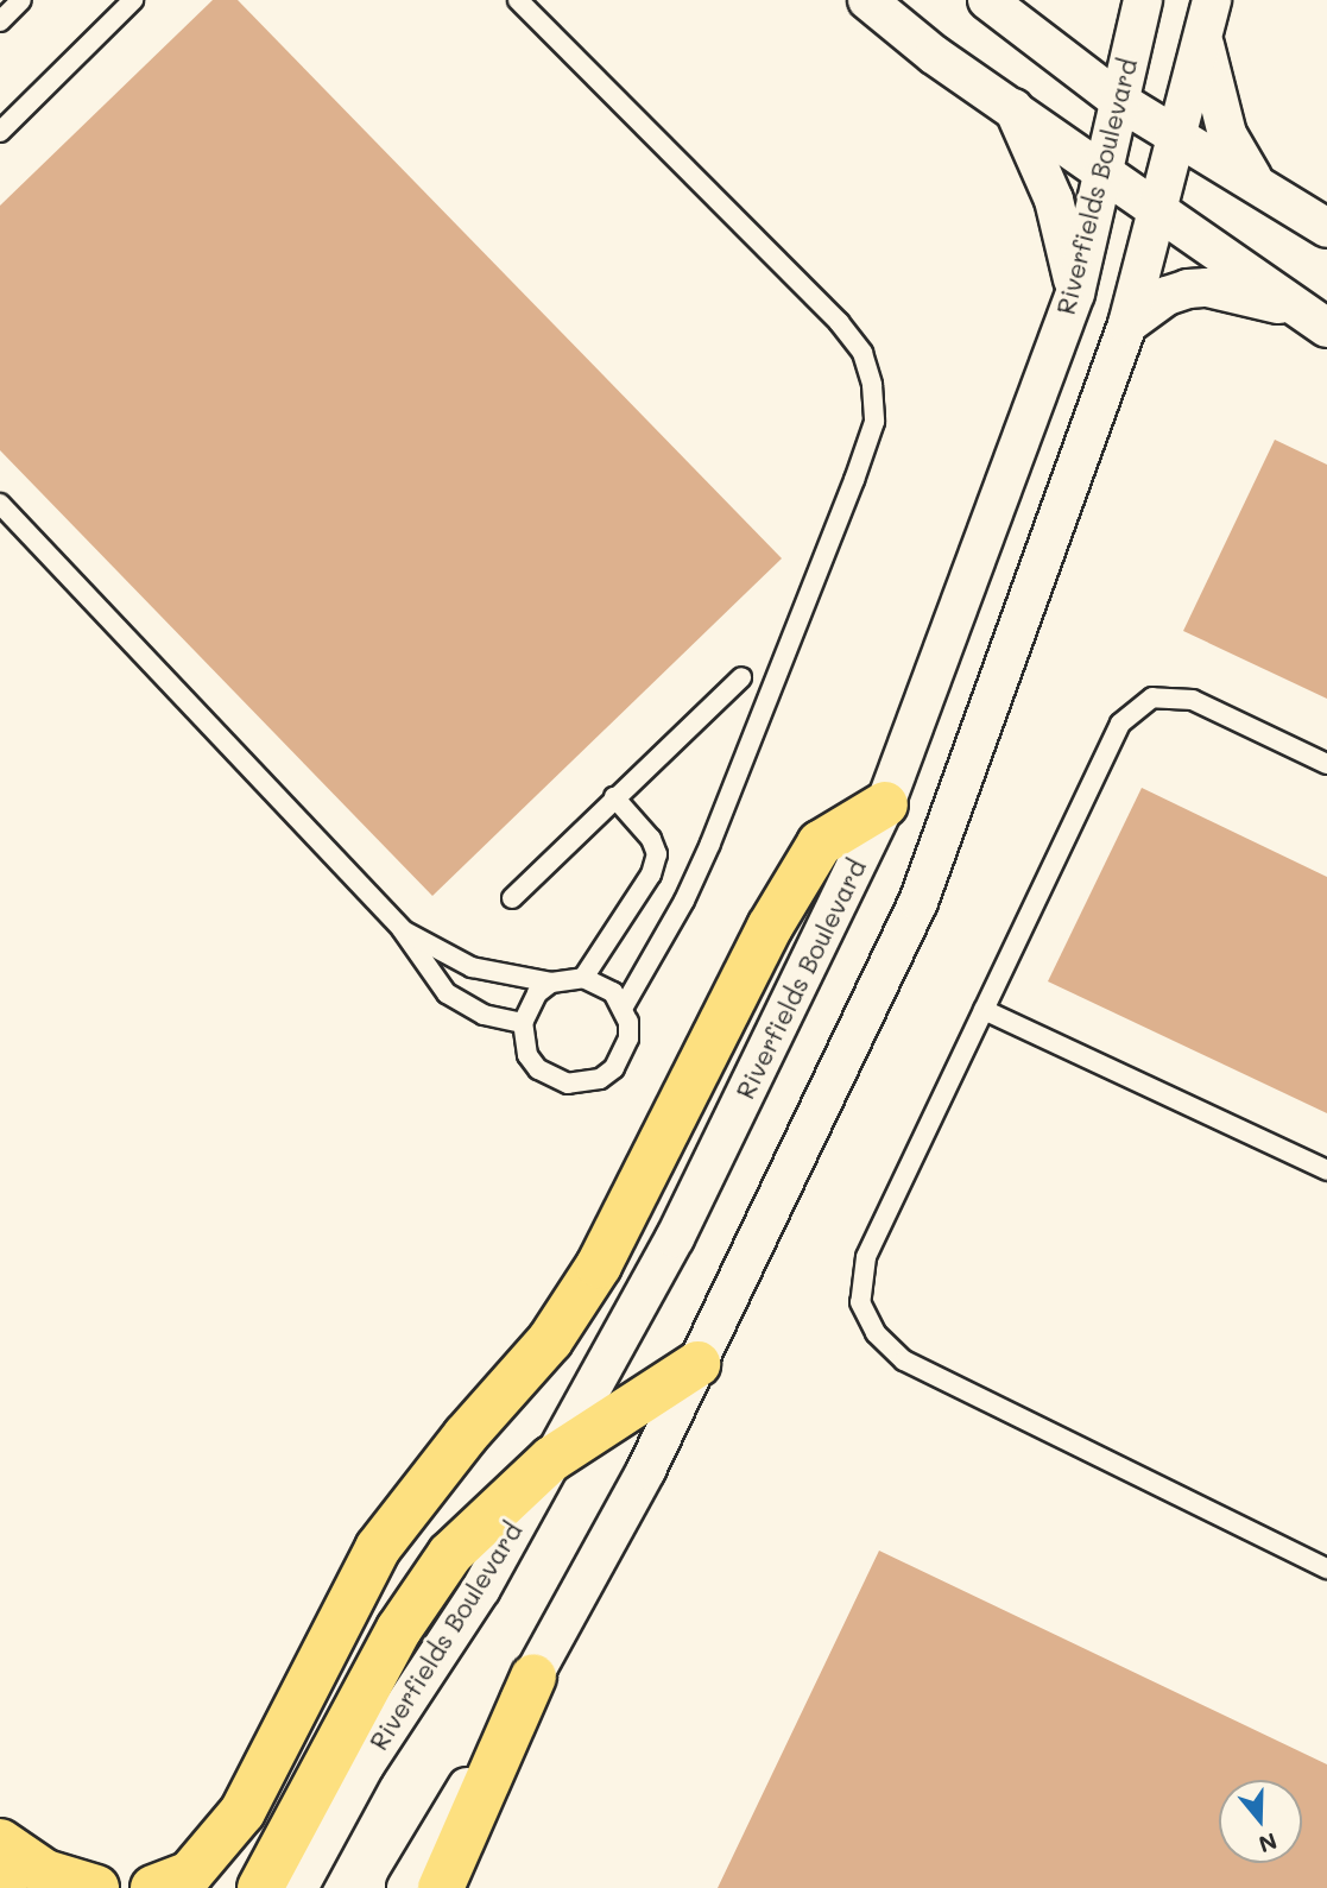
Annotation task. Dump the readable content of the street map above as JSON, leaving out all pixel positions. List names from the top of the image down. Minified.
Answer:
{"streets":{"street":["Riverfields Boulevard"]},"north":"bottom"}
